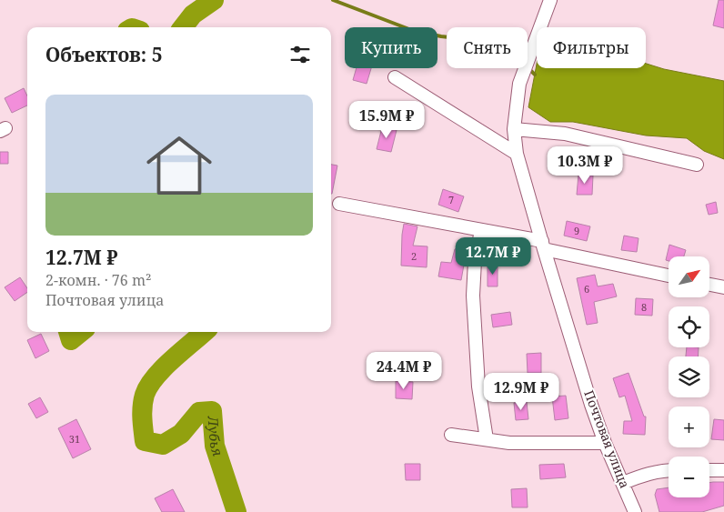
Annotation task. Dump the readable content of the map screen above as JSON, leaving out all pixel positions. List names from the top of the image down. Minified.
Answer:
{"streets":{"street":["Почтовая улица"]},"water":["Лубья"],"house_numbers":["7","9","2","6","8","31"],"north":"top right","page":{"chip":["Купить","Снять","Фильтры"],"heading":"Объектов: 5","list":[{"name":"12.7M ₽","note":"2-комн. · 76 m² · Почтовая улица"}],"price":["15.9M ₽","10.3M ₽","12.7M ₽","24.4M ₽","12.9M ₽"],"map_buttons":["+","−"]}}
